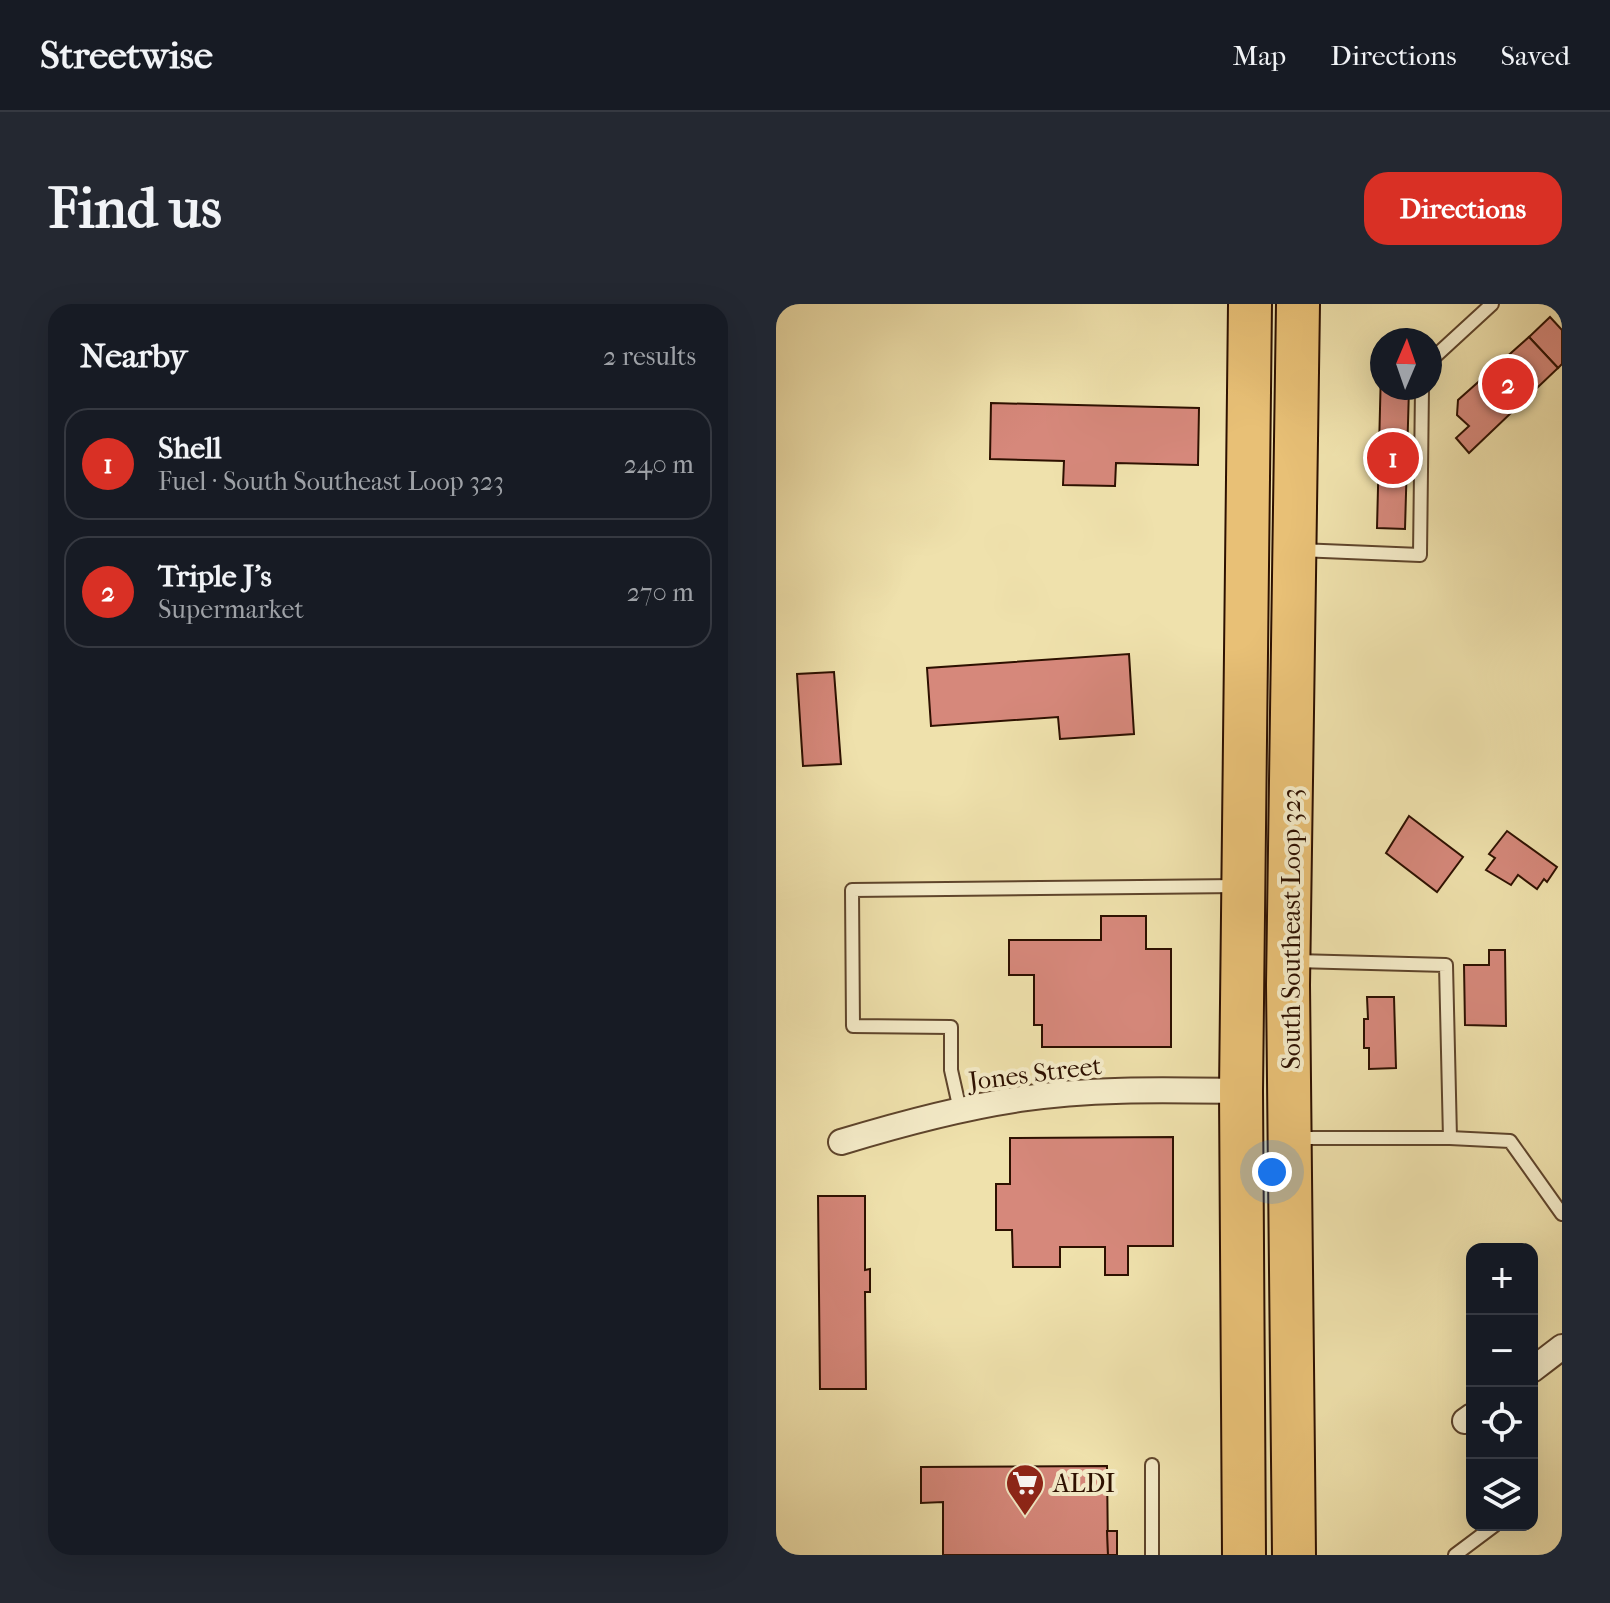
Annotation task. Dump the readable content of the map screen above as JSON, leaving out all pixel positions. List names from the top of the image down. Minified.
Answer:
{"streets":{"highway":["South Southeast Loop 323"],"street":["Jones Street"]},"crossings":[["South Southeast Loop 323","Jones Street"]],"places":{"supermarket":["ALDI"]},"north":"top","page":{"header":"Streetwise","nav":["Map","Directions","Saved"],"buttons":"Directions","title":"Find us","heading":["Nearby","2 results"],"pins":["2","1"],"list":[{"mark":"1","name":"Shell","note":"Fuel · South Southeast Loop 323","value":"240 m"},{"mark":"2","name":"Triple J's","note":"Supermarket","value":"270 m"}],"map_buttons":["+","−"]}}
